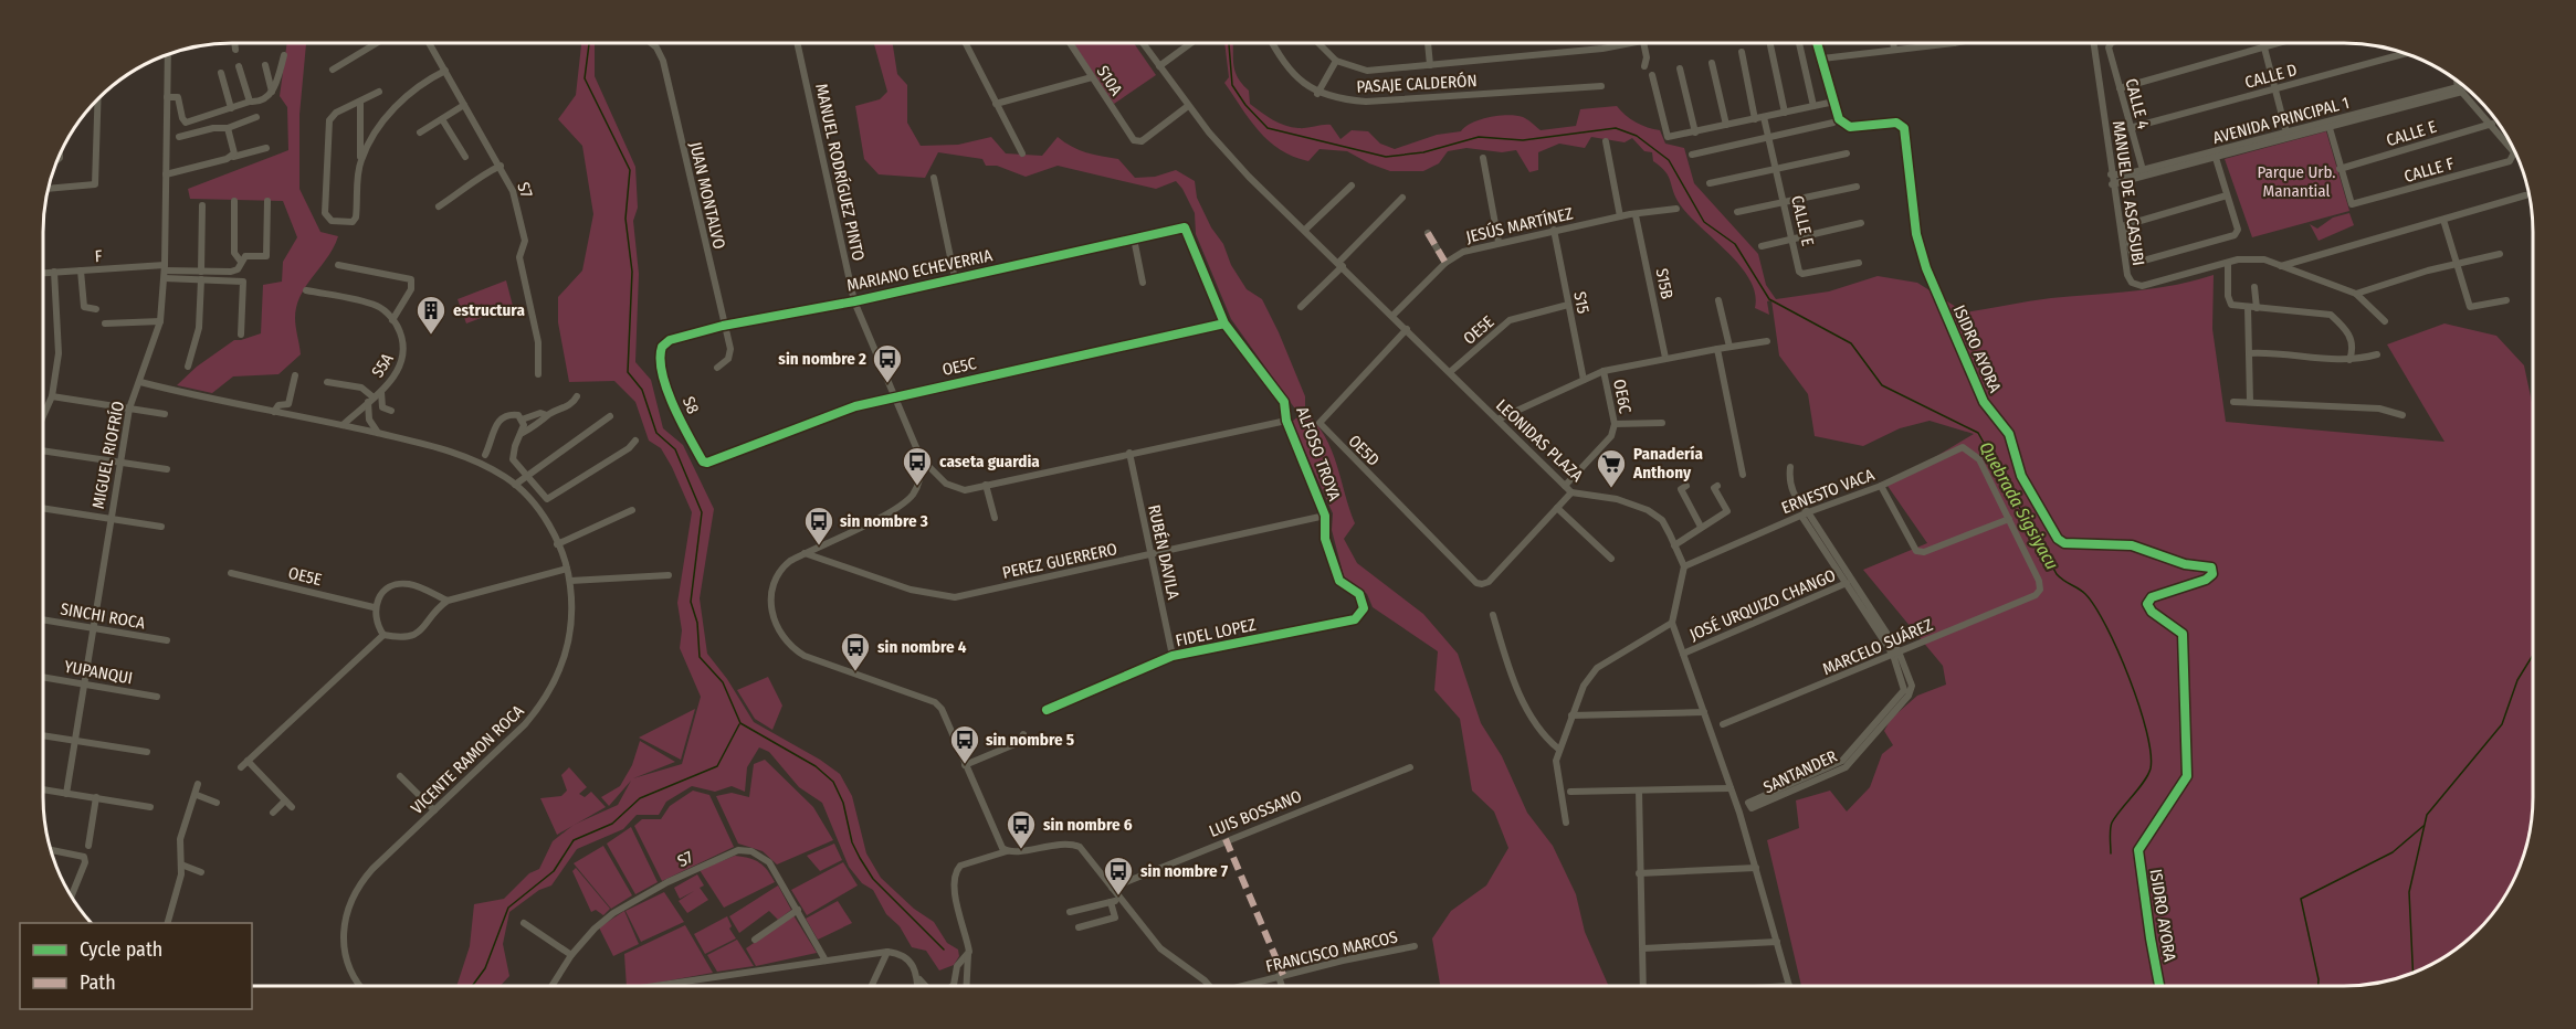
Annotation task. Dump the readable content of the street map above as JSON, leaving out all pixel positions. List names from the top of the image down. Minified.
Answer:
{"streets":{"street":["CALLE D","S10A","PASAJE CALDERÓN","CALLE 4","AVENIDA PRINCIPAL 1","CALLE E","CALLE F","MANUEL RODRÍGUEZ PINTO","S7","MANUEL DE ASCASUBI","JUAN MONTALVO","JESÚS MARTÍNEZ","F","MARIANO ECHEVERRIA","S15B","S15","OE5E","ISIDRO AYORA","S5A","OE5C","OE6C","S8","LEONIDAS PLAZA","OE5D","ALFOSO TROYA","MIGUEL RIOFRÍO","ERNESTO VACA","RUBÉN DAVILA","PEREZ GUERRERO","JOSÉ URQUIZO CHANGO","SINCHI ROCA","FIDEL LOPEZ","MARCELO SUÁREZ","YUPANQUI","VICENTE RAMON ROCA","SANTANDER","LUIS BOSSANO","FRANCISCO MARCOS"]},"crossings":[["CALLE D","CALLE 4"],["S10A","LEONIDAS PLAZA"],["CALLE 4","AVENIDA PRINCIPAL 1"],["AVENIDA PRINCIPAL 1","MANUEL DE ASCASUBI"],["CALLE E","CALLE F"],["MANUEL RODRÍGUEZ PINTO","MARIANO ECHEVERRIA"],["MANUEL RODRÍGUEZ PINTO","OE5C"],["JUAN MONTALVO","MARIANO ECHEVERRIA"],["JESÚS MARTÍNEZ","S15B"],["JESÚS MARTÍNEZ","S15"],["JESÚS MARTÍNEZ","LEONIDAS PLAZA"],["F","MIGUEL RIOFRÍO"],["MARIANO ECHEVERRIA","S8"],["MARIANO ECHEVERRIA","ALFOSO TROYA"],["S15","OE5E"],["OE5E","LEONIDAS PLAZA"],["S5A","VICENTE RAMON ROCA"],["OE5C","S8"],["OE5C","ALFOSO TROYA"],["OE6C","LEONIDAS PLAZA"],["LEONIDAS PLAZA","OE5D"],["LEONIDAS PLAZA","ERNESTO VACA"],["ALFOSO TROYA","PEREZ GUERRERO"],["ALFOSO TROYA","FIDEL LOPEZ"],["MIGUEL RIOFRÍO","SINCHI ROCA"],["MIGUEL RIOFRÍO","YUPANQUI"],["MIGUEL RIOFRÍO","VICENTE RAMON ROCA"],["ERNESTO VACA","MARCELO SUÁREZ"],["RUBÉN DAVILA","PEREZ GUERRERO"],["RUBÉN DAVILA","FIDEL LOPEZ"]],"water":["Quebrada Sigsiyacu"],"parks":["Parque Urb. Manantial"],"places":{"building":["estructura"],"bus stop":["sin nombre 2","caseta guardia","sin nombre 3","sin nombre 4","sin nombre 5","sin nombre 6","sin nombre 7"],"supermarket":["Panadería Anthony"]},"legend":["Cycle path","Path"]}
